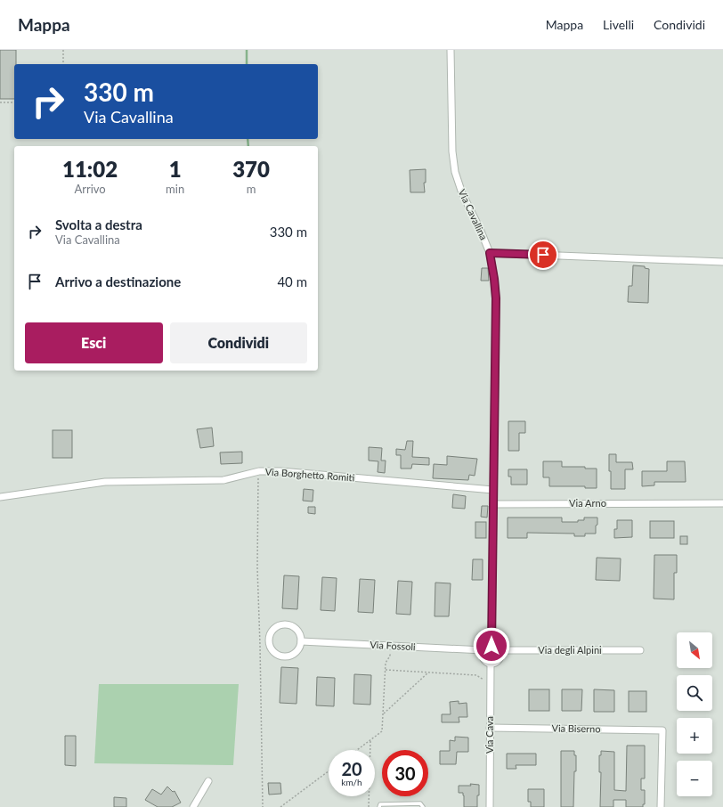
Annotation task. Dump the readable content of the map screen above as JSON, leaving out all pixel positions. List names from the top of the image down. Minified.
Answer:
{"streets":{"street":["Via Cavallina","Via Borghetto Romiti","Via Arno","Via Fossoli","Via degli Alpini","Via Biserno","Via Cava"]},"crossings":[["Via Fossoli","Via degli Alpini"],["Via Fossoli","Via Cava"],["Via degli Alpini","Via Cava"],["Via Biserno","Via Cava"]],"north":"bottom right","page":{"header":"Mappa","nav":["Mappa","Livelli","Condividi"],"turn":["330 m","Via Cavallina"],"eta":["11:02","Arrivo","1","min","370","m"],"list":[{"name":"Svolta a destra","note":"Via Cavallina","value":"330 m"},{"name":"Arrivo a destinazione","value":"40 m"}],"buttons":["Esci","Condividi"],"map_buttons":["+","−"],"speed":"20 km/h","limit":"30"}}
